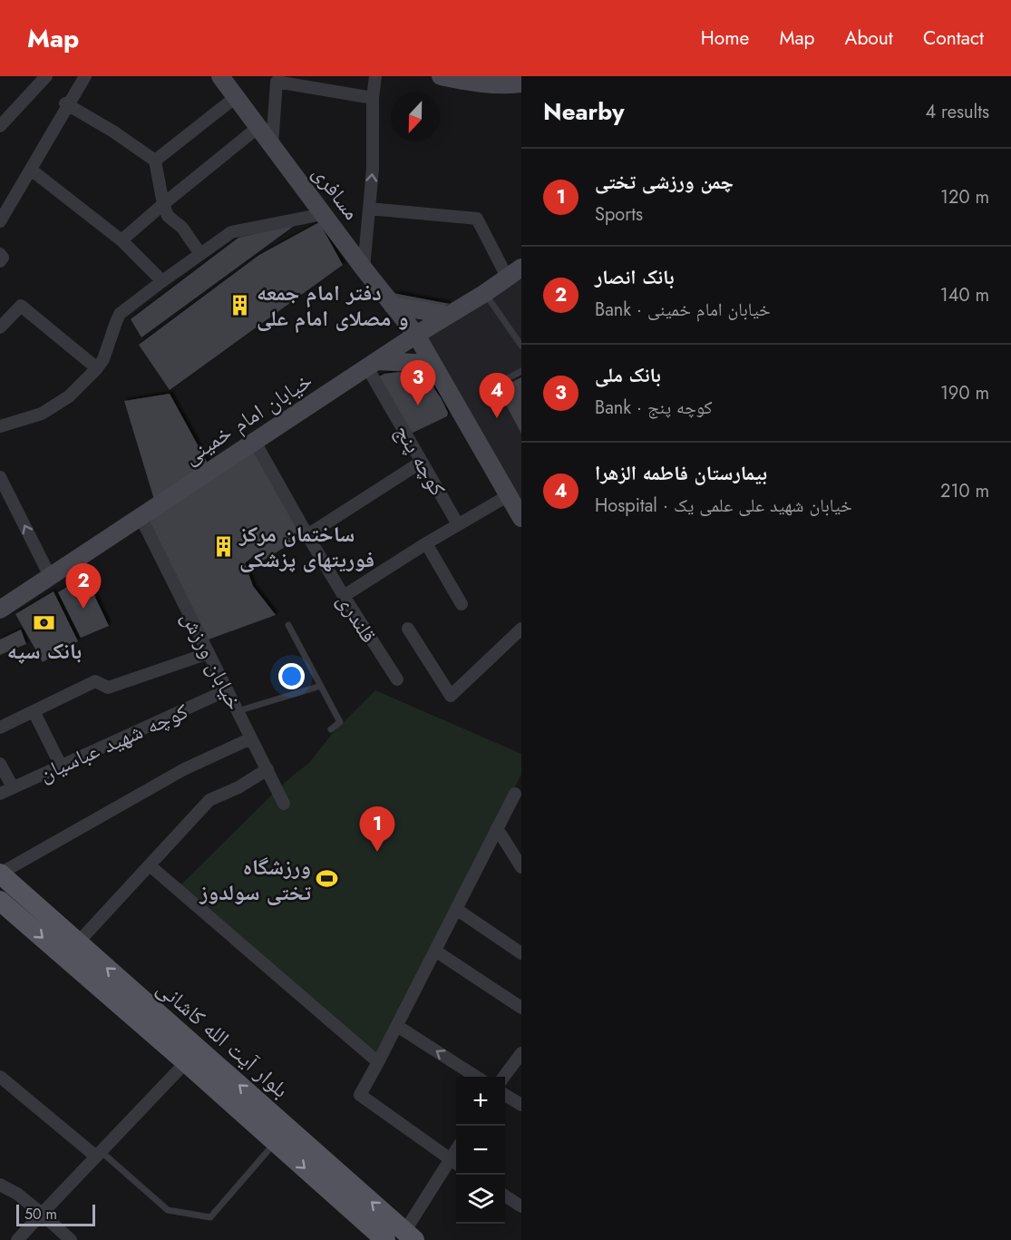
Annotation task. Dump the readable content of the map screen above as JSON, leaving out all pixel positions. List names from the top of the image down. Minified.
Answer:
{"streets":{"main road":["مسافری","خیابان امام خمینی","بلوار آیت الله کاشانی"],"street":["کوچه پنج","قلندری","خیابان ورزش","کوچه شهید عباسیان"]},"crossings":[["مسافری","خیابان امام خمینی"],["خیابان امام خمینی","کوچه پنج"],["خیابان امام خمینی","قلندری"],["خیابان امام خمینی","خیابان ورزش"],["خیابان ورزش","کوچه شهید عباسیان"]],"places":{"building":["دفتر امام جمعه و مصلای امام علی","ساختمان مرکز فوریتهای پزشکی"],"bank":["بانک سپه"],"sports":["ورزشگاه تختی سولدوز"]},"scale_bar":"50 m","north":"bottom","page":{"header":"Map","nav":["Home","Map","About","Contact"],"heading":["Nearby","4 results"],"list":[{"mark":"1","name":"چمن ورزشی تختی","note":"Sports","value":"120 m"},{"mark":"2","name":"بانک انصار","note":"Bank · خیابان امام خمینی","value":"140 m"},{"mark":"3","name":"بانک ملی","note":"Bank · کوچه پنج","value":"190 m"},{"mark":"4","name":"بیمارستان فاطمه الزهرا","note":"Hospital · خیابان شهید علی علمی یک","value":"210 m"}],"pins":["3","4","2","1"],"map_buttons":["+","−"],"scale":"50 m"}}
